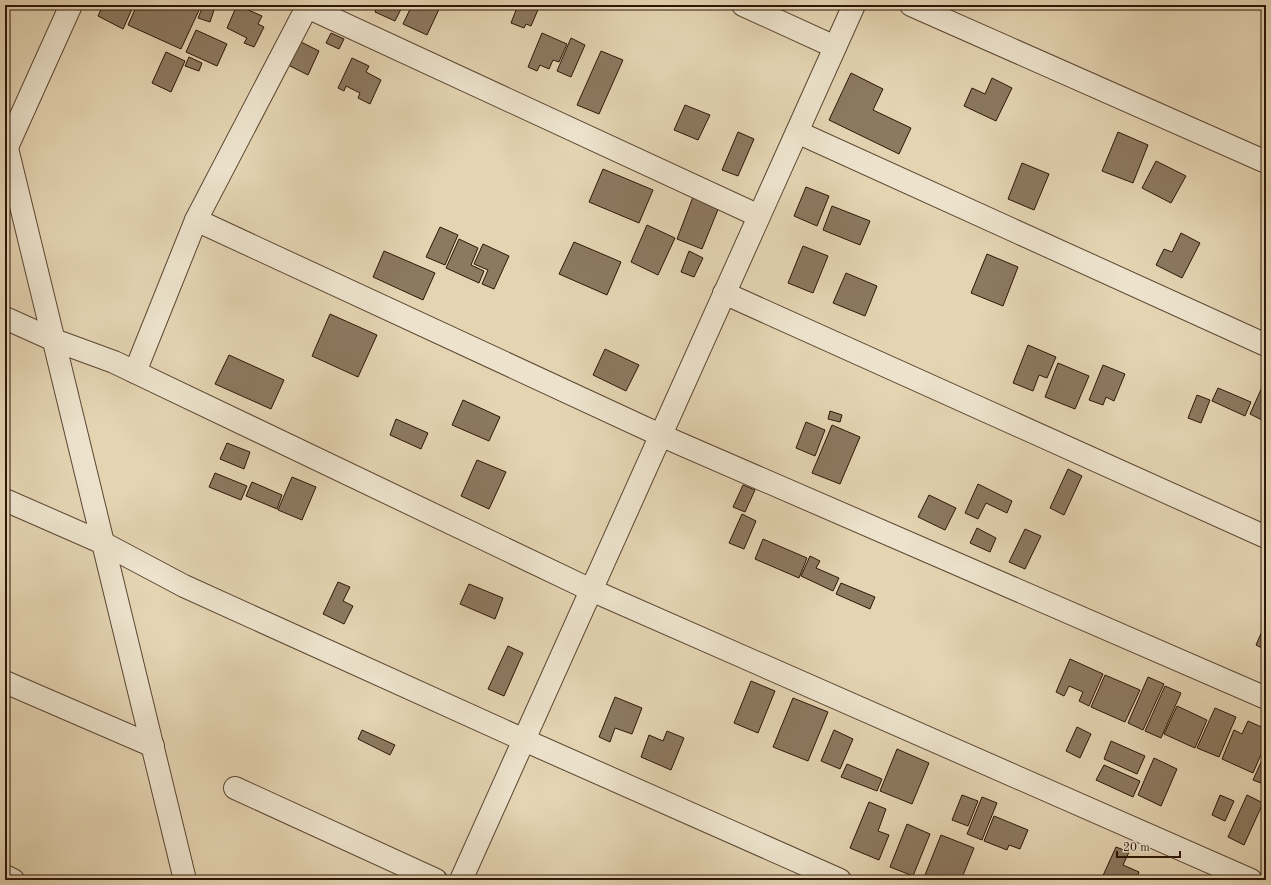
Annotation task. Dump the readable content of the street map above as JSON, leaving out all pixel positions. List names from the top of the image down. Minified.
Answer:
{"scale_bar":"20 m"}
